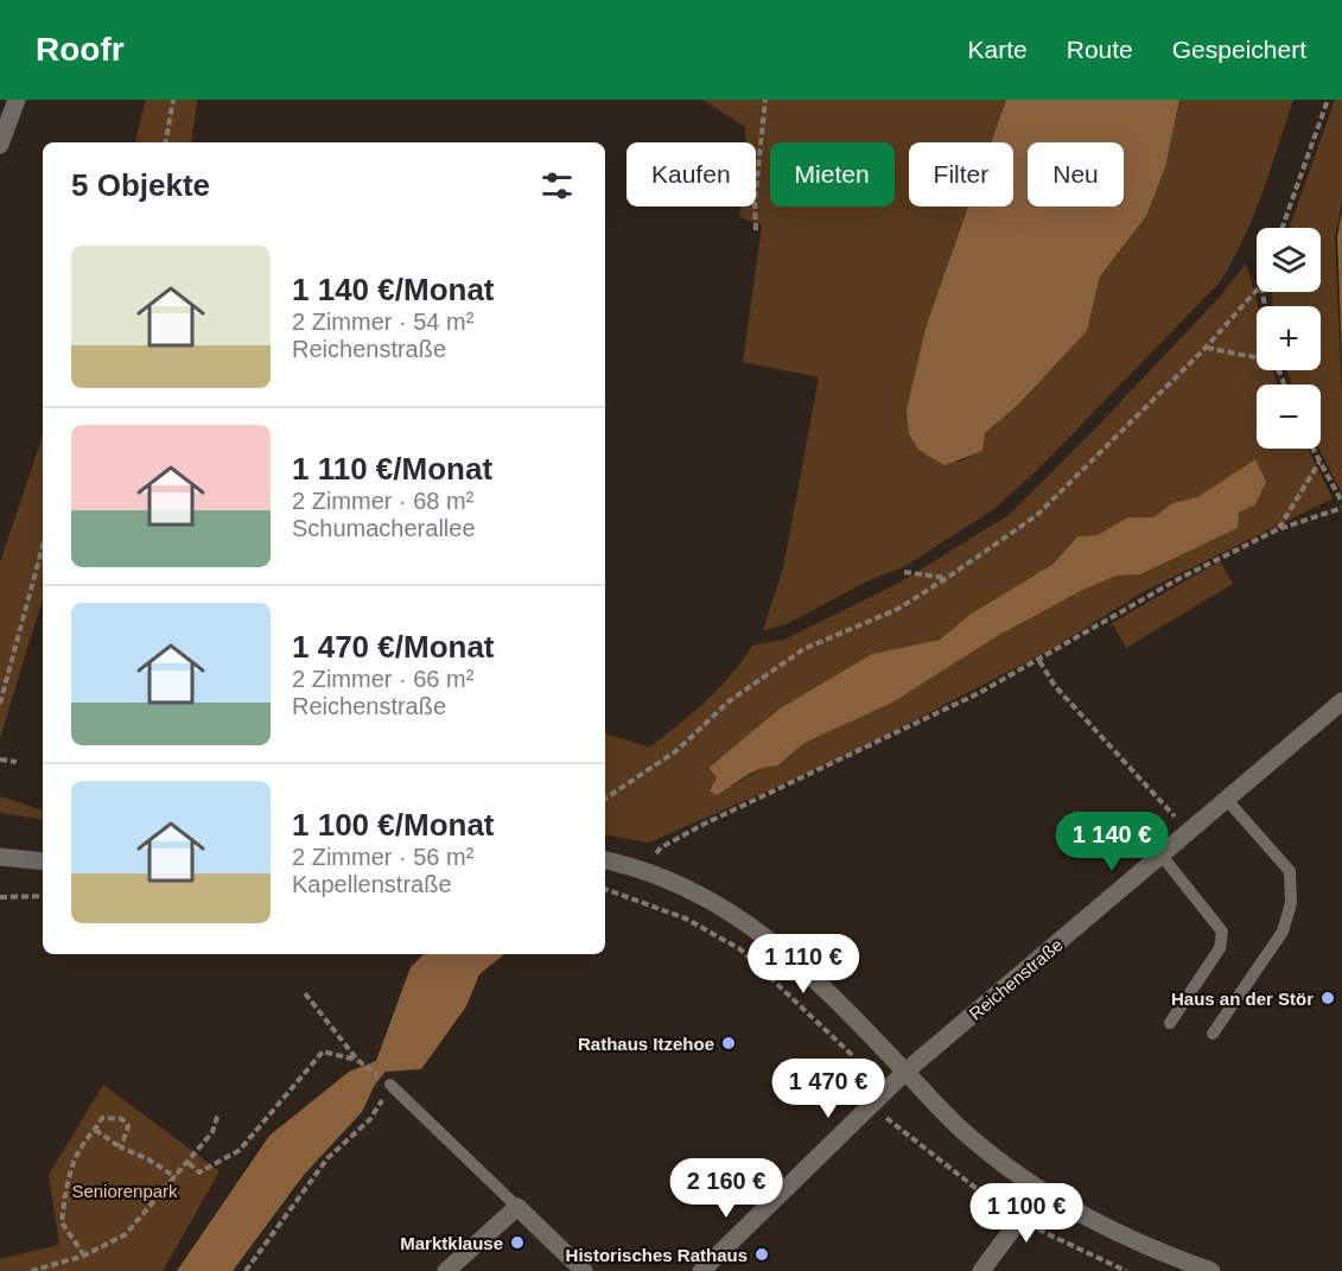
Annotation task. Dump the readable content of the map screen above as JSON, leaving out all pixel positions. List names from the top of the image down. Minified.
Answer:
{"streets":{"street":["Reichenstraße"]},"parks":["Seniorenpark"],"places":["Haus an der Stör","Rathaus Itzehoe","Marktklause","Historisches Rathaus"],"page":{"header":"Roofr","nav":["Karte","Route","Gespeichert"],"chip":["Kaufen","Mieten","Filter","Neu"],"heading":"5 Objekte","map_buttons":["+","−"],"list":[{"name":"1 140 €/Monat","note":"2 Zimmer · 54 m² · Reichenstraße"},{"name":"1 110 €/Monat","note":"2 Zimmer · 68 m² · Schumacherallee"},{"name":"1 470 €/Monat","note":"2 Zimmer · 66 m² · Reichenstraße"},{"name":"1 100 €/Monat","note":"2 Zimmer · 56 m² · Kapellenstraße"}],"price":["1 140 €","1 110 €","1 470 €","2 160 €","1 100 €"]}}
